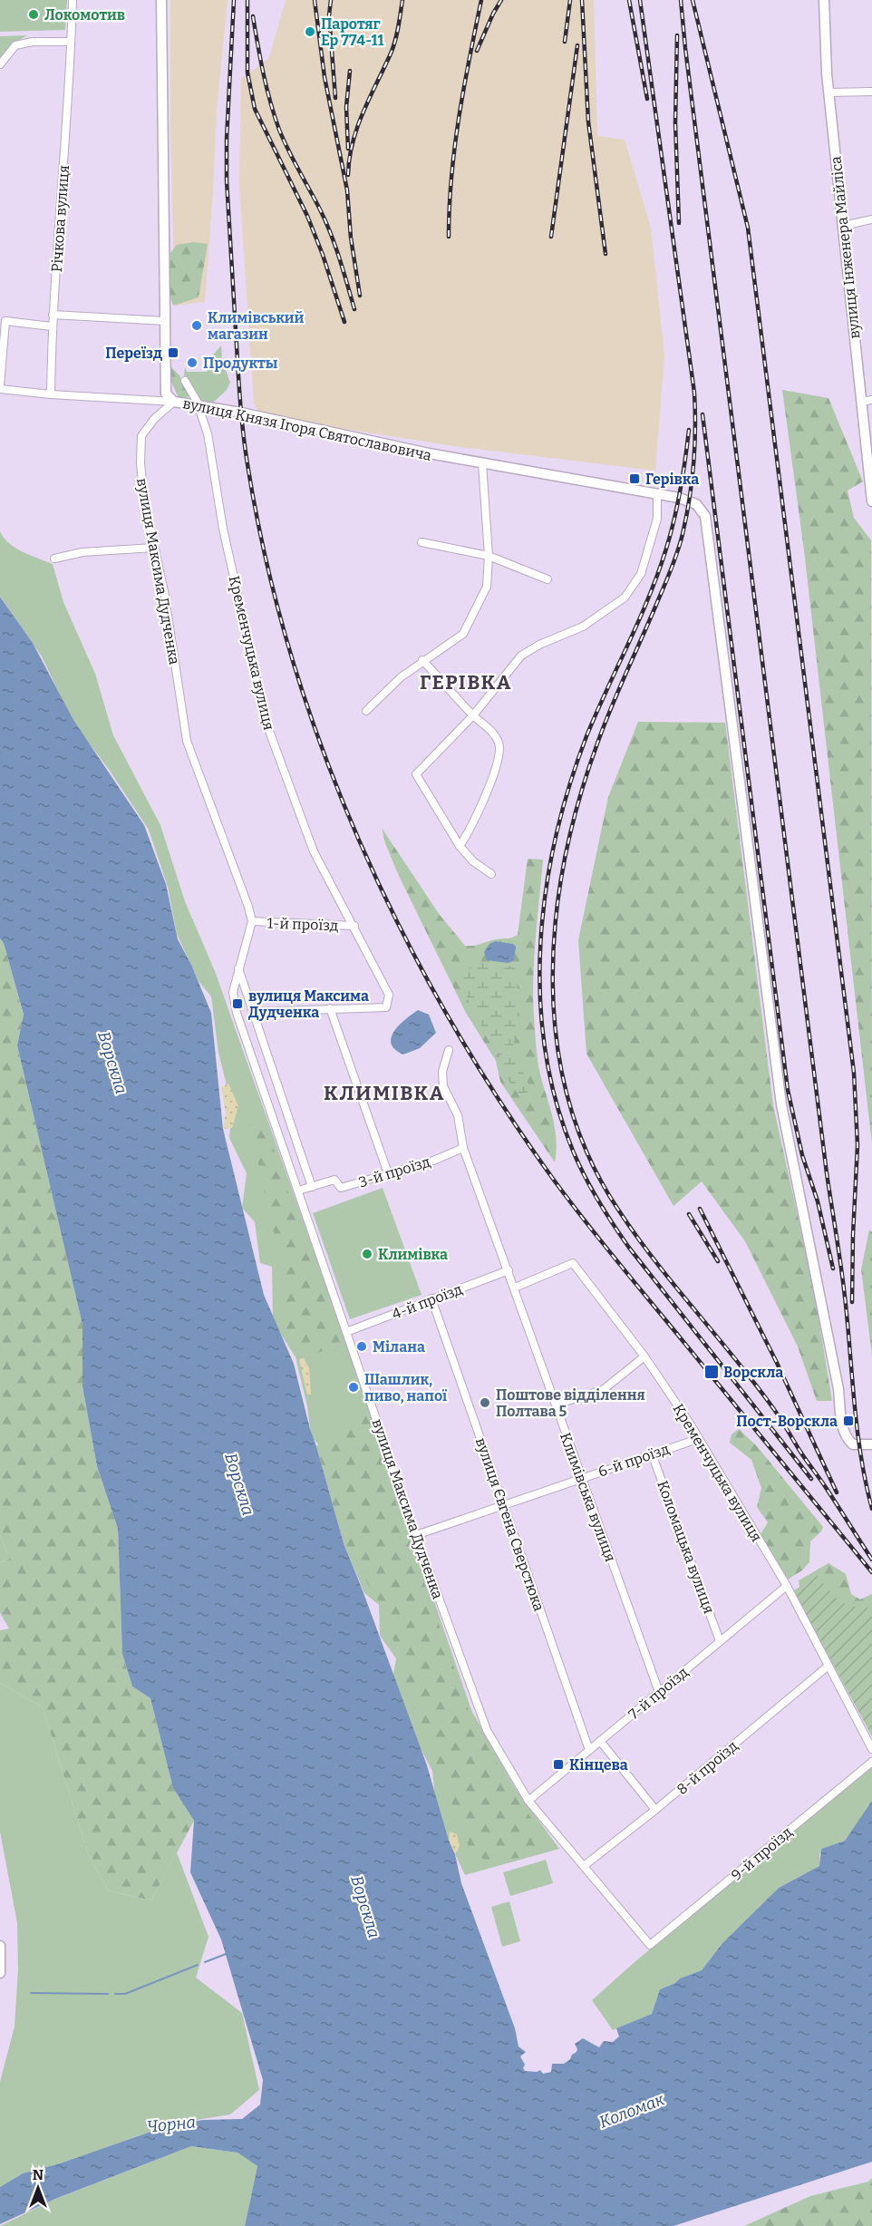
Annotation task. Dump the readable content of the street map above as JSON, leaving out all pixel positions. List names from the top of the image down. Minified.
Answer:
{"streets":{"street":["Річкова вулиця","вулиця Інженера Майліса","вулиця Князя Ігоря Святославовича","вулиця Максима Дудченка","Кременчуцька вулиця","1-й проїзд","3-й проїзд","4-й проїзд","6-й проїзд","Климівська вулиця","вулиця Євгена Сверстюка","Коломацька вулиця","7-й проїзд","8-й проїзд","9-й проїзд"]},"crossings":[["вулиця Князя Ігоря Святославовича","вулиця Максима Дудченка"],["вулиця Князя Ігоря Святославовича","Кременчуцька вулиця"],["вулиця Максима Дудченка","1-й проїзд"],["вулиця Максима Дудченка","3-й проїзд"],["вулиця Максима Дудченка","4-й проїзд"],["вулиця Максима Дудченка","6-й проїзд"],["вулиця Максима Дудченка","7-й проїзд"],["вулиця Максима Дудченка","8-й проїзд"],["вулиця Максима Дудченка","9-й проїзд"],["Кременчуцька вулиця","1-й проїзд"],["Кременчуцька вулиця","6-й проїзд"],["Кременчуцька вулиця","Климівська вулиця"],["Кременчуцька вулиця","7-й проїзд"],["Кременчуцька вулиця","8-й проїзд"],["3-й проїзд","Климівська вулиця"],["4-й проїзд","Климівська вулиця"],["4-й проїзд","вулиця Євгена Сверстюка"],["6-й проїзд","Климівська вулиця"],["6-й проїзд","вулиця Євгена Сверстюка"],["6-й проїзд","Коломацька вулиця"],["Климівська вулиця","7-й проїзд"],["вулиця Євгена Сверстюка","7-й проїзд"],["Коломацька вулиця","7-й проїзд"]],"districts":["ГЕРІВКА","КЛИМІВКА"],"water":["Ворскла","Коломак","Чорна"],"places":{"other":["Локомотив","Паротяг Ер 774-11","Климівський магазин","Продукты","Климівка","Мілана","Шашлик, пиво, напої","Поштове відділення Полтава 5"],"transit":["Переїзд","Герівка","вулиця Максима Дудченка","Ворскла","Пост-Ворскла","Кінцева"]},"north":"top"}
